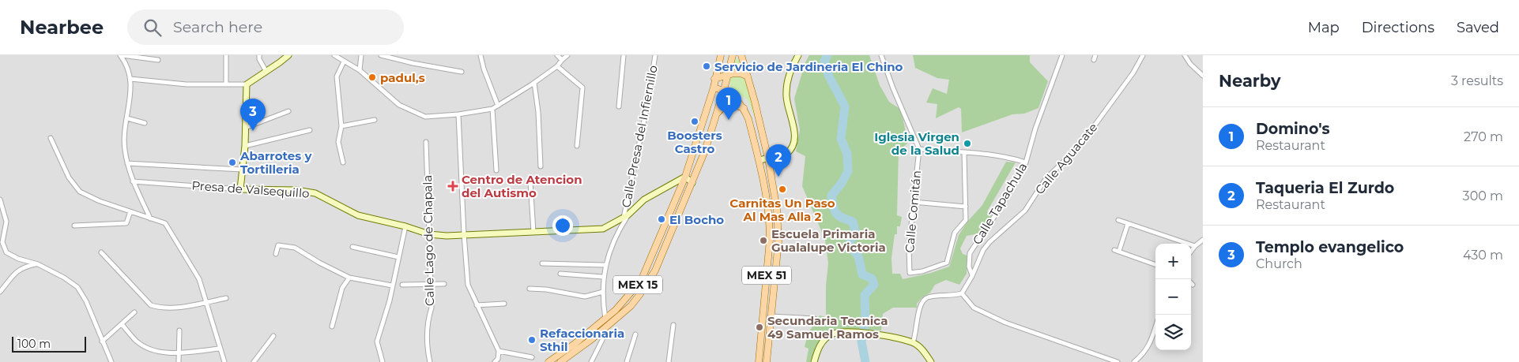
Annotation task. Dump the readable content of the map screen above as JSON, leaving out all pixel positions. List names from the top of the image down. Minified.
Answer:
{"streets":{"main road":["MEX 51","MEX 15"],"street":["Calle Presa del Infiernillo","Calle Aguacate","Presa de Valsequillo","Calle Tapachula","Calle Comitán","Calle Lago de Chapala"]},"crossings":[["Calle Presa del Infiernillo","Presa de Valsequillo"],["Calle Presa del Infiernillo","MEX 15"],["Calle Aguacate","Calle Tapachula"],["Presa de Valsequillo","Calle Lago de Chapala"],["Presa de Valsequillo","MEX 15"],["MEX 51","MEX 15"]],"places":{"other":["Servicio de Jardineria El Chino","padul,s","Boosters Castro","Iglesia Virgen de la Salud","Abarrotes y Tortilleria","Carnitas Un Paso Al Mas Alla 2","El Bocho","Escuela Primaria Gualalupe Victoria","Secundaria Tecnica 49 Samuel Ramos","Refaccionaria Sthil"],"health":["Centro de Atencion del Autismo"]},"scale_bar":"100 m","page":{"header":"Nearbee","search":"Search here","nav":["Map","Directions","Saved"],"heading":["Nearby","3 results"],"pins":["1","3","2"],"list":[{"mark":"1","name":"Domino's","note":"Restaurant","value":"270 m"},{"mark":"2","name":"Taqueria El Zurdo","note":"Restaurant","value":"300 m"},{"mark":"3","name":"Templo evangelico","note":"Church","value":"430 m"}],"map_buttons":["+","−"],"scale":"100 m"}}
